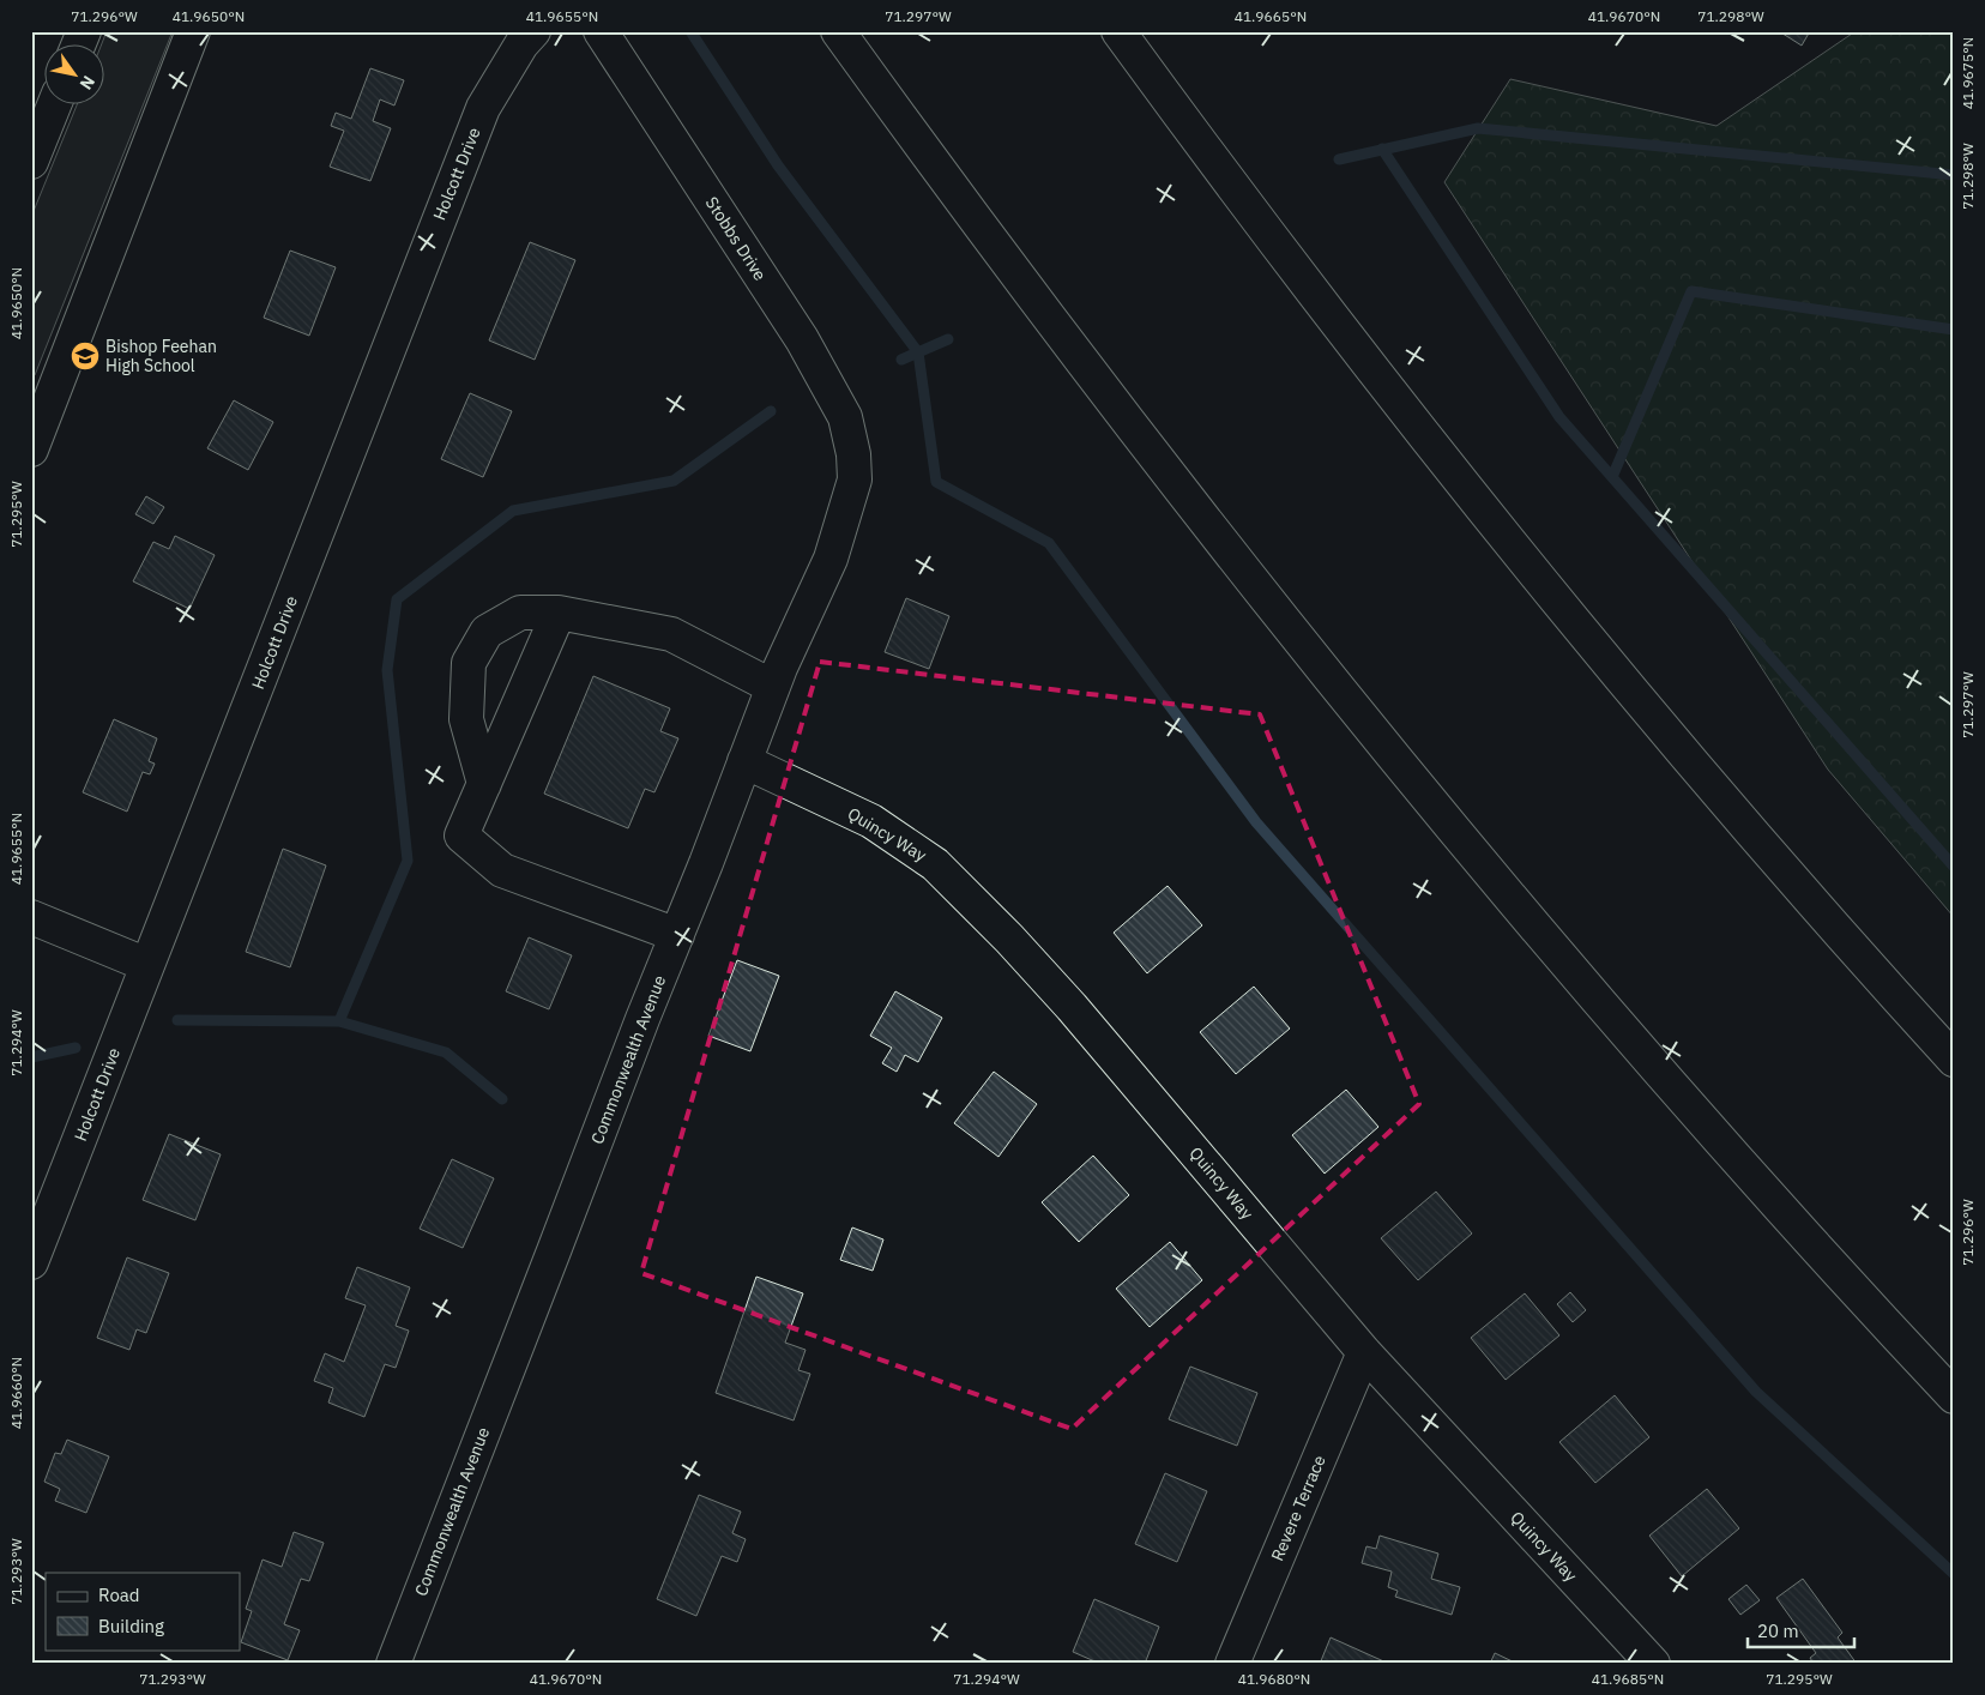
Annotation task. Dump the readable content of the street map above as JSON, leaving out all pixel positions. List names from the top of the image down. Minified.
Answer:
{"streets":{"main road":["Holcott Drive","Stobbs Drive","Quincy Way","Commonwealth Avenue","Revere Terrace"]},"crossings":[["Stobbs Drive","Commonwealth Avenue"],["Quincy Way","Commonwealth Avenue"],["Quincy Way","Revere Terrace"]],"places":{"school or university":["Bishop Feehan High School"]},"legend":["Road","Building"],"scale_bar":"20 m","north":"bottom right","coordinates":["71.296°W","41.9650°N","41.9655°N","71.297°W","41.9665°N","41.9670°N","71.298°W","41.9675°N","71.295°W","71.294°W","41.9660°N","71.293°W","41.9680°N","41.9685°N"]}
